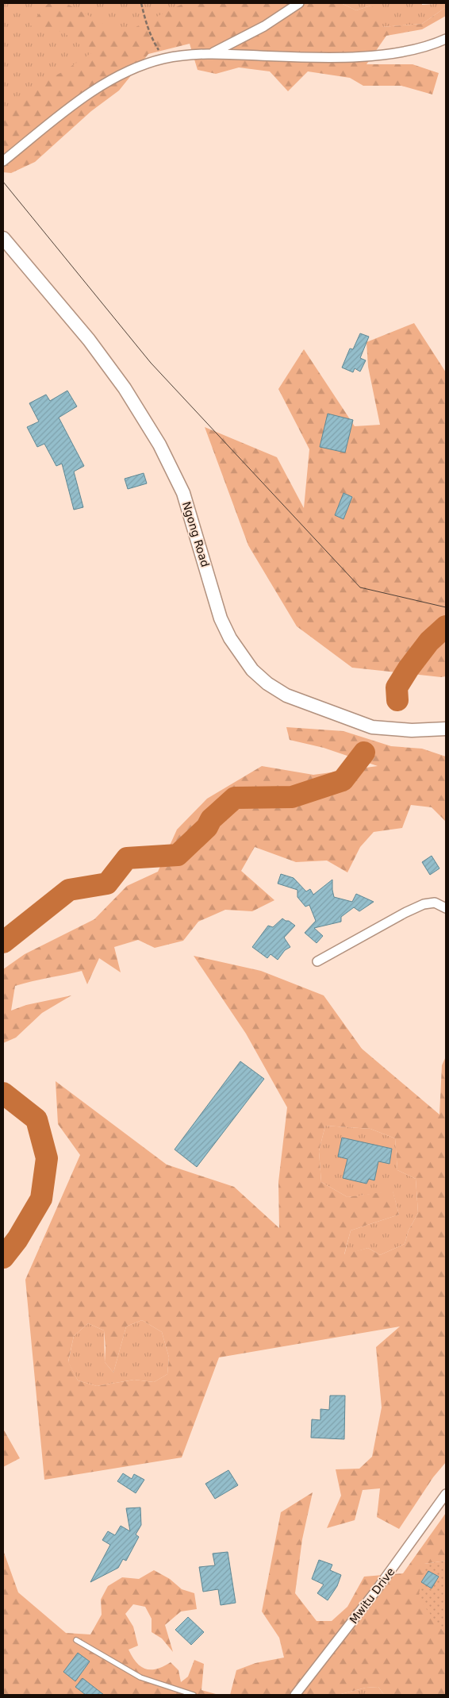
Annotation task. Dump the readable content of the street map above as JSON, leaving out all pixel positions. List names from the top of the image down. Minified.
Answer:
{"streets":{"main road":["Ngong Road"],"street":["Mwitu Drive"]}}
